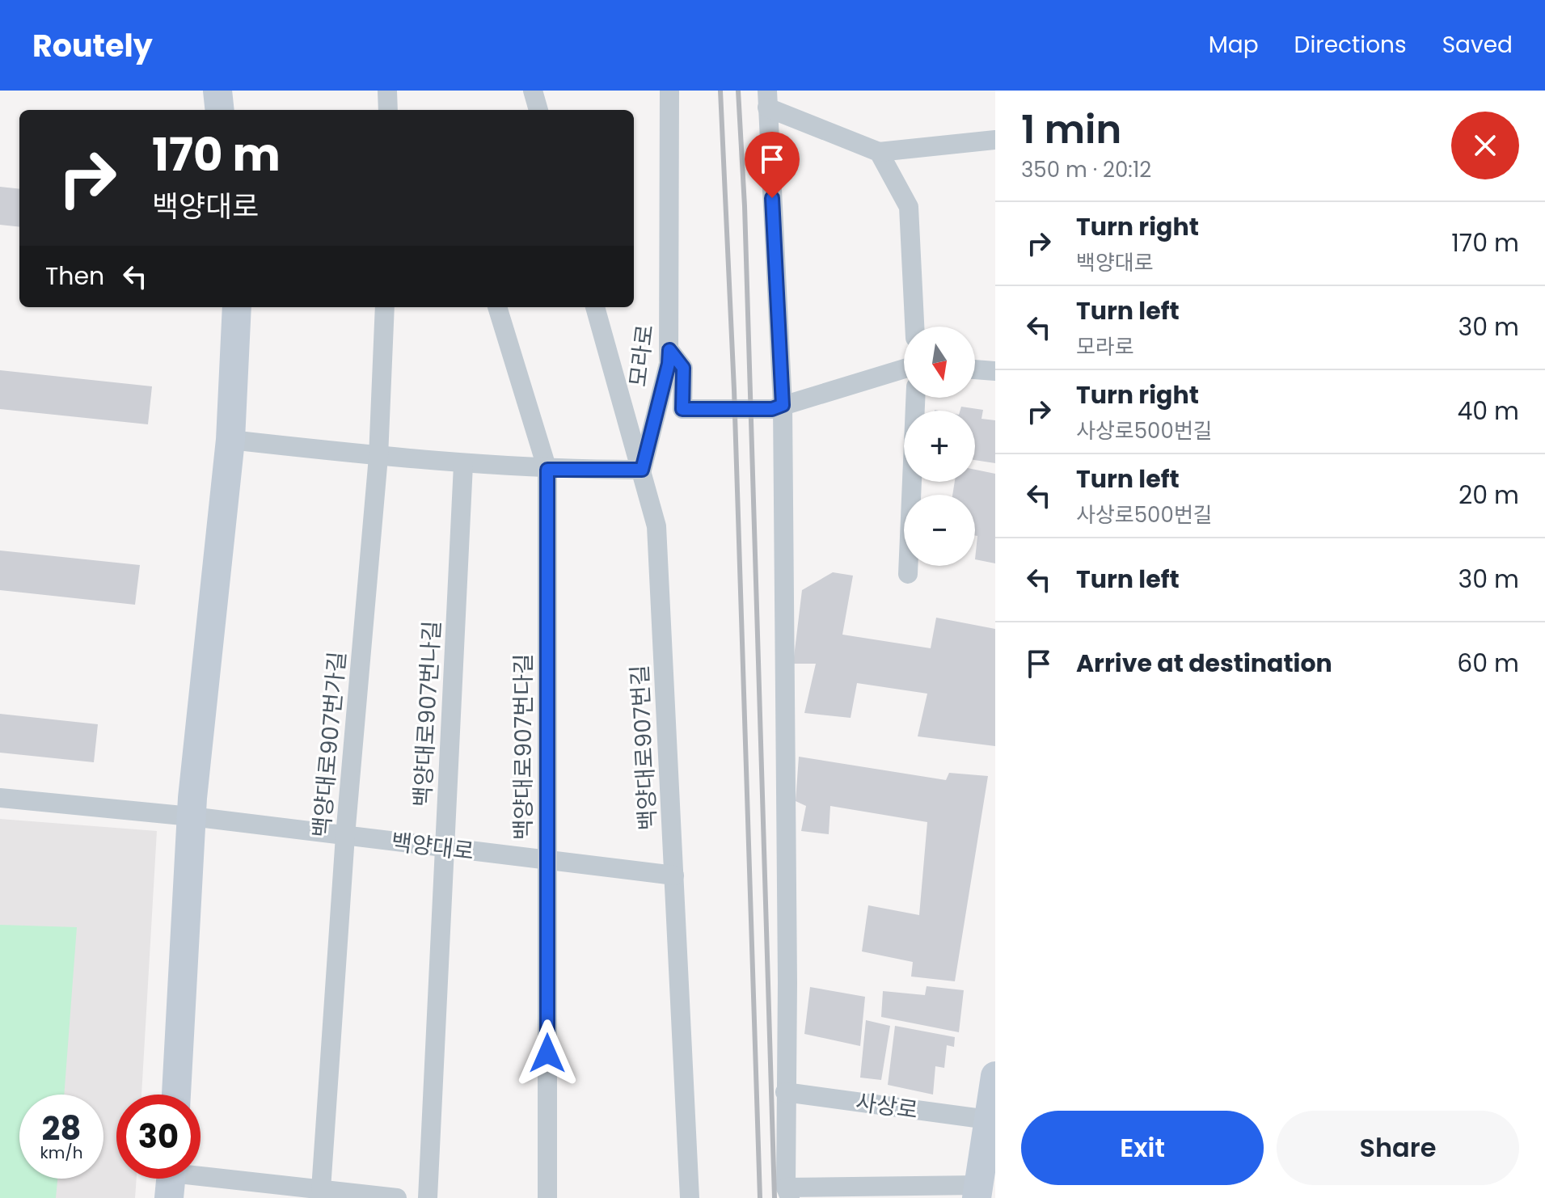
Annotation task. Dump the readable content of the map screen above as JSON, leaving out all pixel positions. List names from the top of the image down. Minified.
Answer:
{"streets":{"main road":["사상로"],"street":["모라로","백양대로907번나길","백양대로907번가길","백양대로907번다길","백양대로907번길","백양대로"]},"crossings":[["모라로","백양대로907번길"],["백양대로907번나길","백양대로"],["백양대로907번가길","백양대로"],["백양대로907번다길","백양대로"],["백양대로907번길","백양대로"]],"north":"bottom","page":{"header":"Routely","nav":["Map","Directions","Saved"],"heading":["1 min","350 m · 20:12"],"turn":["170 m","백양대로"],"list":[{"name":"Turn right","note":"백양대로","value":"170 m"},{"name":"Turn left","note":"모라로","value":"30 m"},{"name":"Turn right","note":"사상로500번길","value":"40 m"},{"name":"Turn left","note":"사상로500번길","value":"20 m"},{"name":"Turn left","value":"30 m"},{"name":"Arrive at destination","value":"60 m"}],"then":"Then","map_buttons":["+","−"],"speed":"28 km/h","limit":"30","buttons":["Exit","Share"]}}
